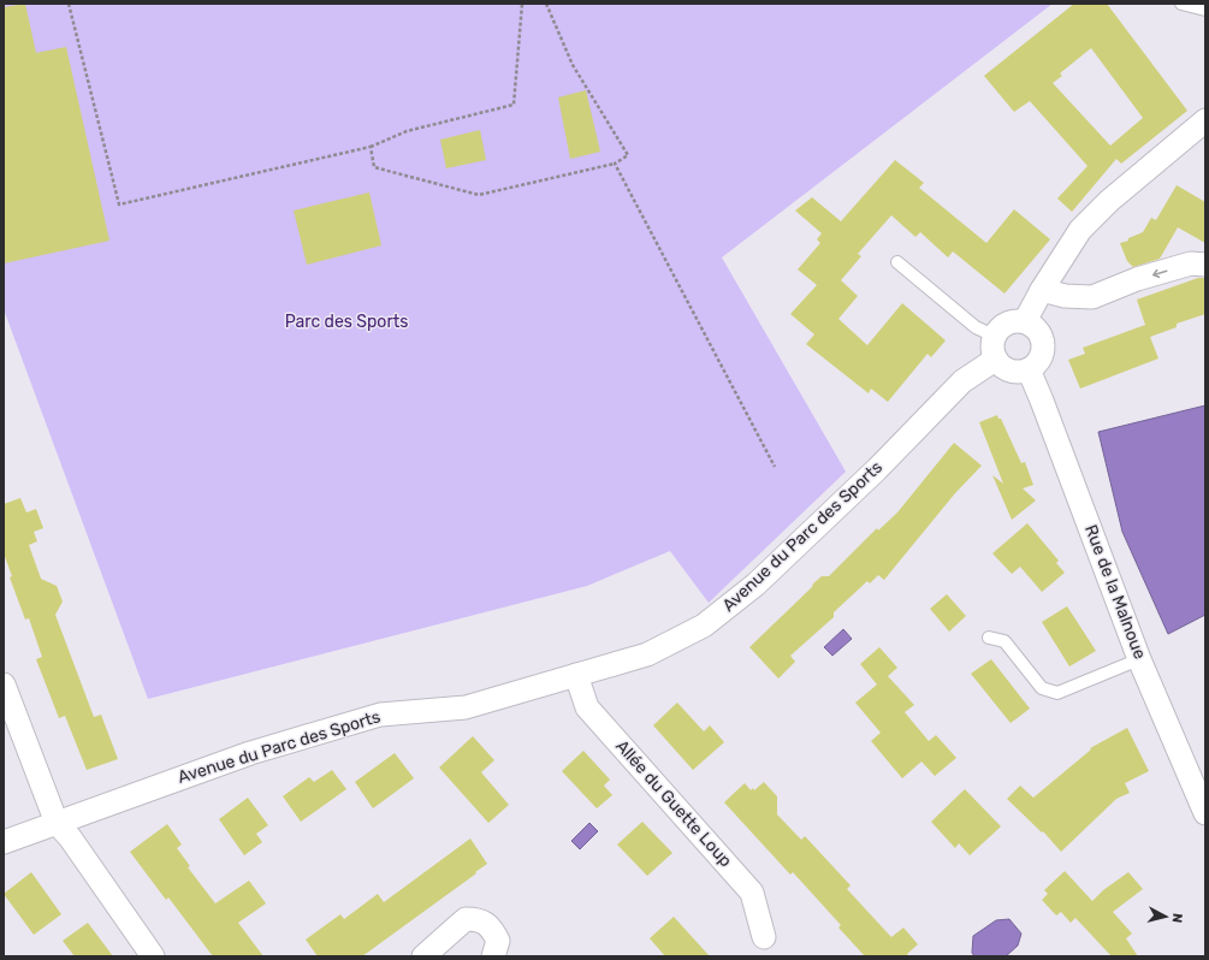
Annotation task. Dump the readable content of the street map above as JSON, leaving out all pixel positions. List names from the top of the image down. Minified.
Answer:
{"streets":{"street":["Avenue du Parc des Sports","Rue de la Malnoue","Allée du Guette Loup"]},"crossings":[["Avenue du Parc des Sports","Rue de la Malnoue"],["Avenue du Parc des Sports","Allée du Guette Loup"]],"parks":["Parc des Sports"],"north":"right"}
